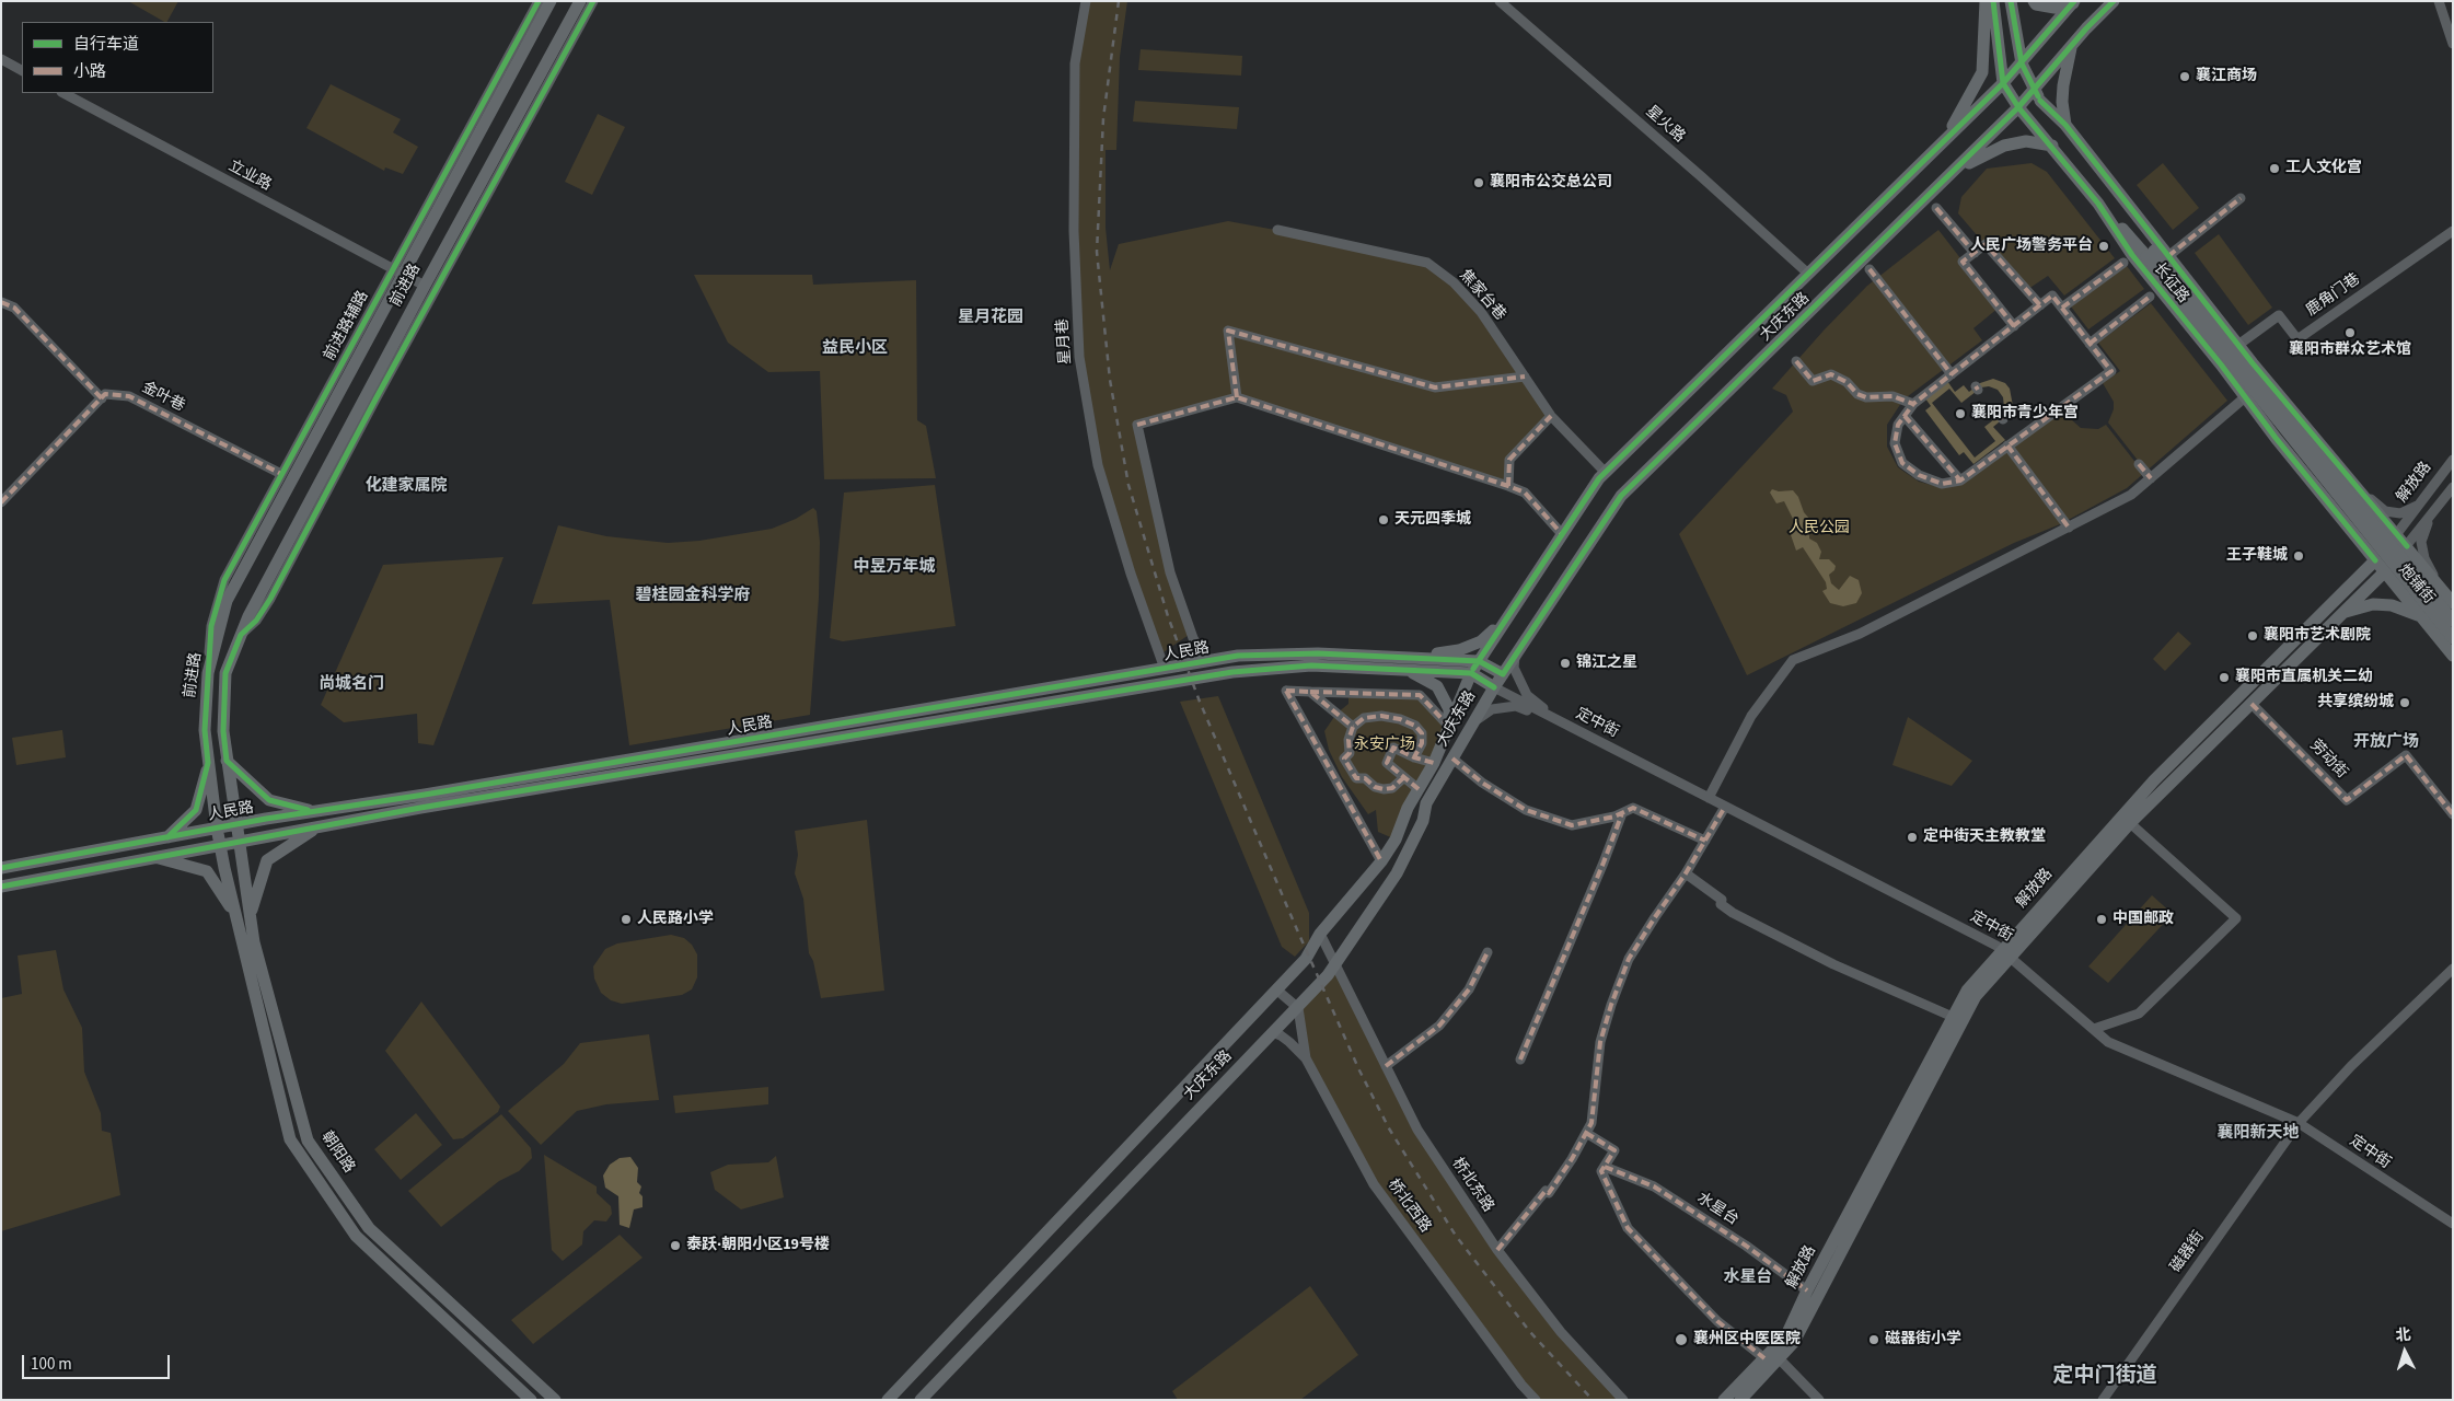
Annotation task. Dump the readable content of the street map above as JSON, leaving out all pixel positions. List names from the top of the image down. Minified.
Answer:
{"streets":{"main road":["长征路","前进路","大庆东路","解放路","炮铺街","人民路","朝阳路"],"street":["星火路","立业路","焦家台巷","鹿角门巷","前进路辅路","星月巷","金叶巷","定中街","劳动街","桥北东路","桥北西路","水星台","磁器街"]},"crossings":[["星火路","大庆东路"],["立业路","前进路"],["立业路","前进路辅路"],["长征路","鹿角门巷"],["长征路","大庆东路"],["长征路","解放路"],["长征路","炮铺街"],["前进路","前进路辅路"],["前进路","人民路"],["前进路","朝阳路"],["焦家台巷","大庆东路"],["大庆东路","人民路"],["大庆东路","定中街"],["大庆东路","桥北东路"],["大庆东路","桥北西路"],["前进路辅路","金叶巷"],["星月巷","人民路"],["解放路","炮铺街"],["解放路","定中街"],["解放路","劳动街"],["解放路","水星台"],["人民路","朝阳路"],["定中街","磁器街"]],"districts":["星月花园","益民小区","化建家属院","中昱万年城","碧桂园金科学府","尚城名门","开放广场","襄阳新天地","水星台","定中门街道"],"parks":["人民公园","永安广场"],"places":["襄江商场","工人文化宫","襄阳市公交总公司","人民广场警务平台","襄阳市群众艺术馆","襄阳市青少年宫","天元四季城","王子鞋城","襄阳市艺术剧院","锦江之星","襄阳市直属机关二幼","共享缤纷城","定中街天主教教堂","人民路小学","中国邮政","泰跃·朝阳小区19号楼","襄州区中医医院","磁器街小学"],"legend":["自行车道","小路"],"scale_bar":"100 m","north":"top"}
